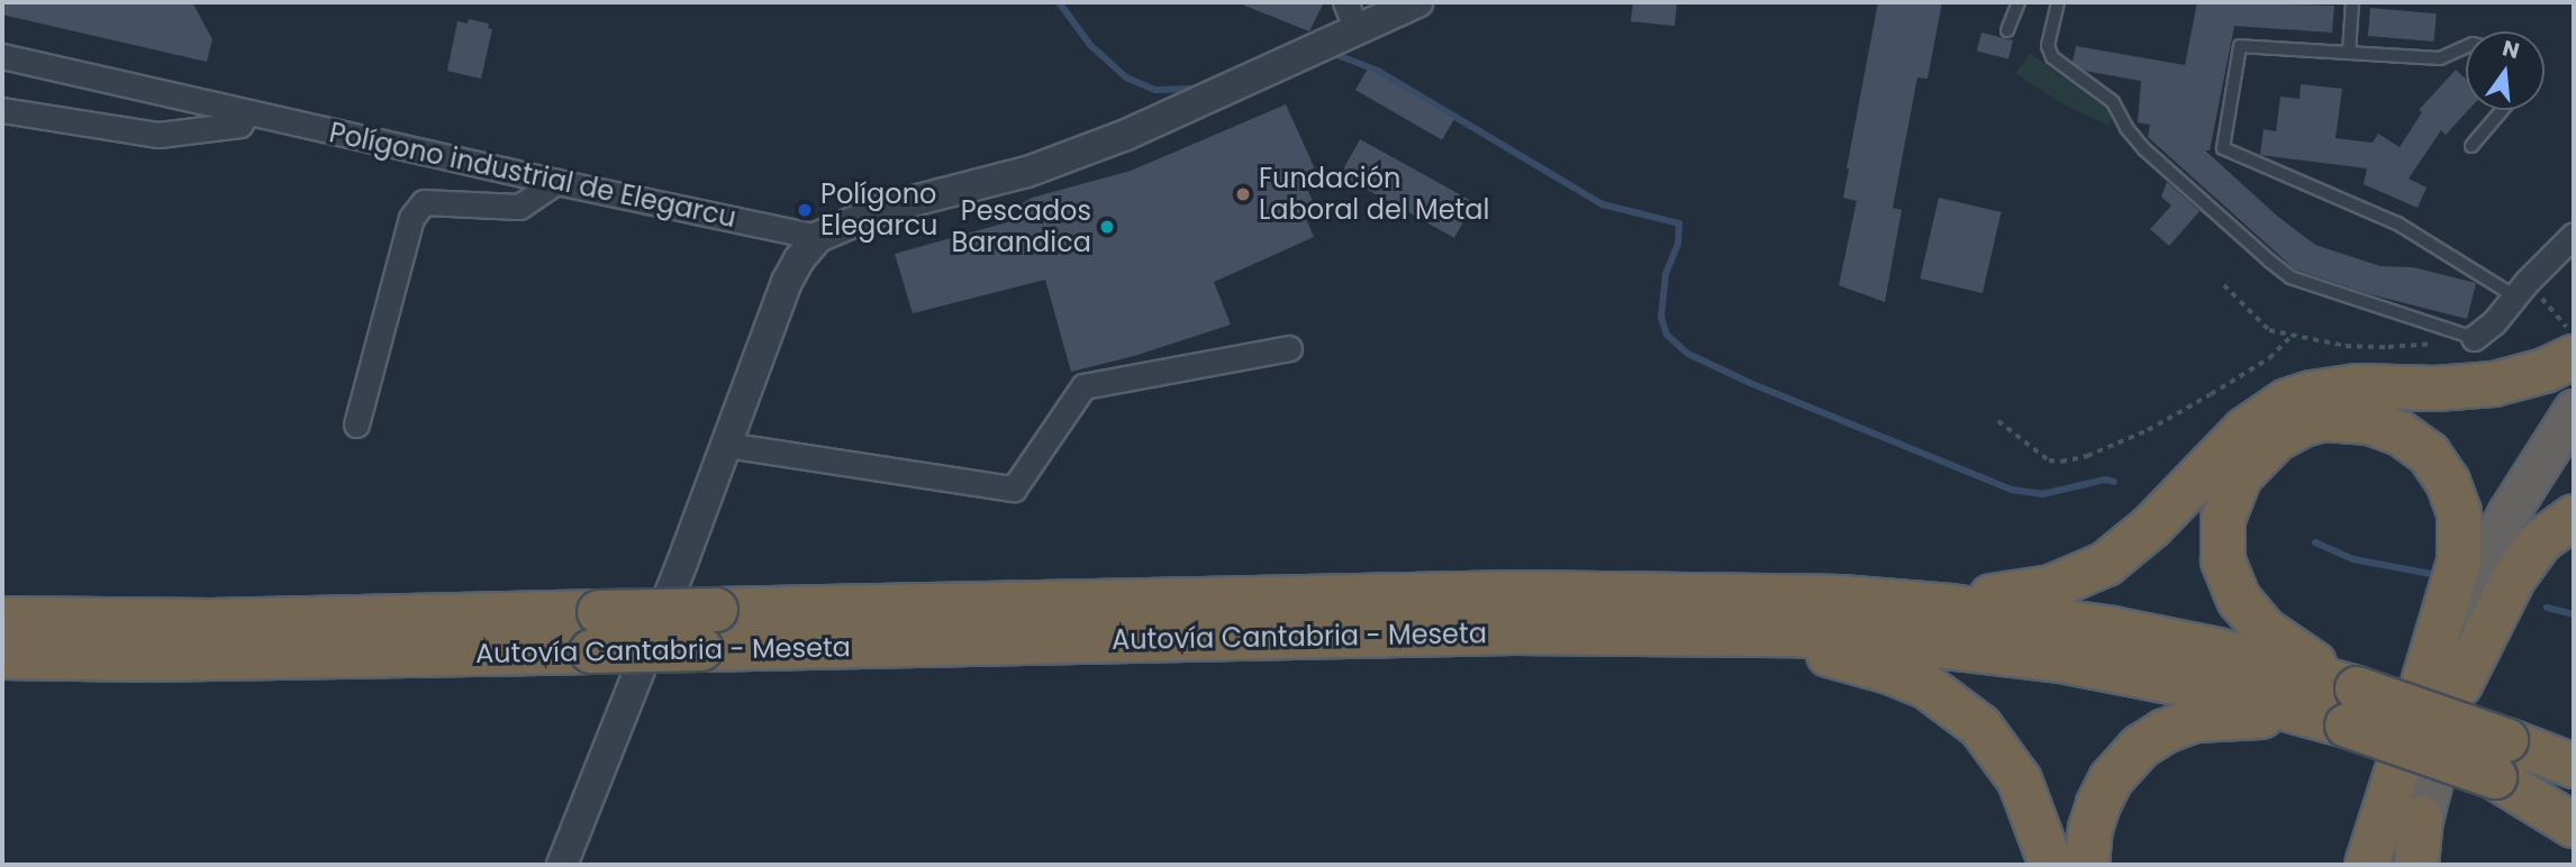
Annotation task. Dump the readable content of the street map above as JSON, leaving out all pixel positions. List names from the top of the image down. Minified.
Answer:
{"streets":{"highway":["Autovía Cantabria - Meseta"],"street":["Polígono industrial de Elegarcu"]},"places":["Fundación Laboral del Metal","Polígono Elegarcu","Pescados Barandica"],"north":"top"}
